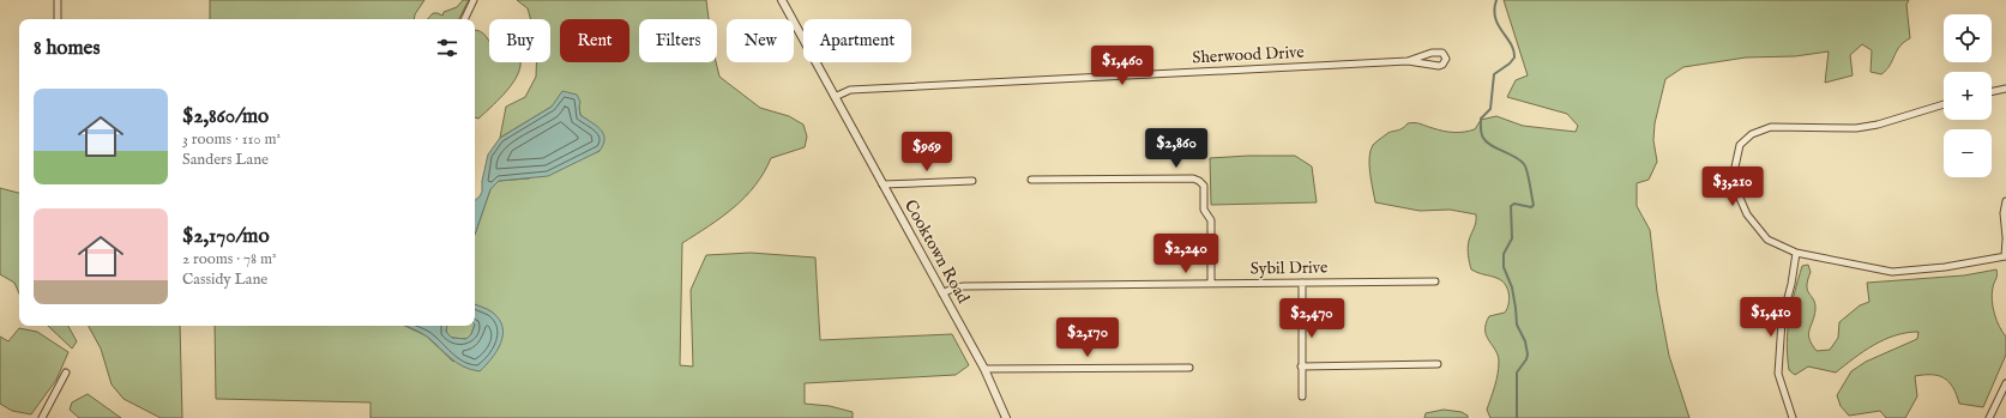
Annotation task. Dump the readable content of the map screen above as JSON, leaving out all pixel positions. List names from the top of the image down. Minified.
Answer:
{"streets":{"street":["Sherwood Drive","Cooktown Road","Sybil Drive"]},"crossings":[["Sherwood Drive","Cooktown Road"],["Cooktown Road","Sybil Drive"]],"page":{"map_buttons":["+","−"],"chip":["Buy","Rent","Filters","New","Apartment"],"heading":"8 homes","price":["$1,460","$2,860","$969","$3,210","$2,240","$1,410","$2,470","$2,170"],"list":[{"name":"$2,860/mo","note":"3 rooms · 110 m² · Sanders Lane"},{"name":"$2,170/mo","note":"2 rooms · 78 m² · Cassidy Lane"}]}}
